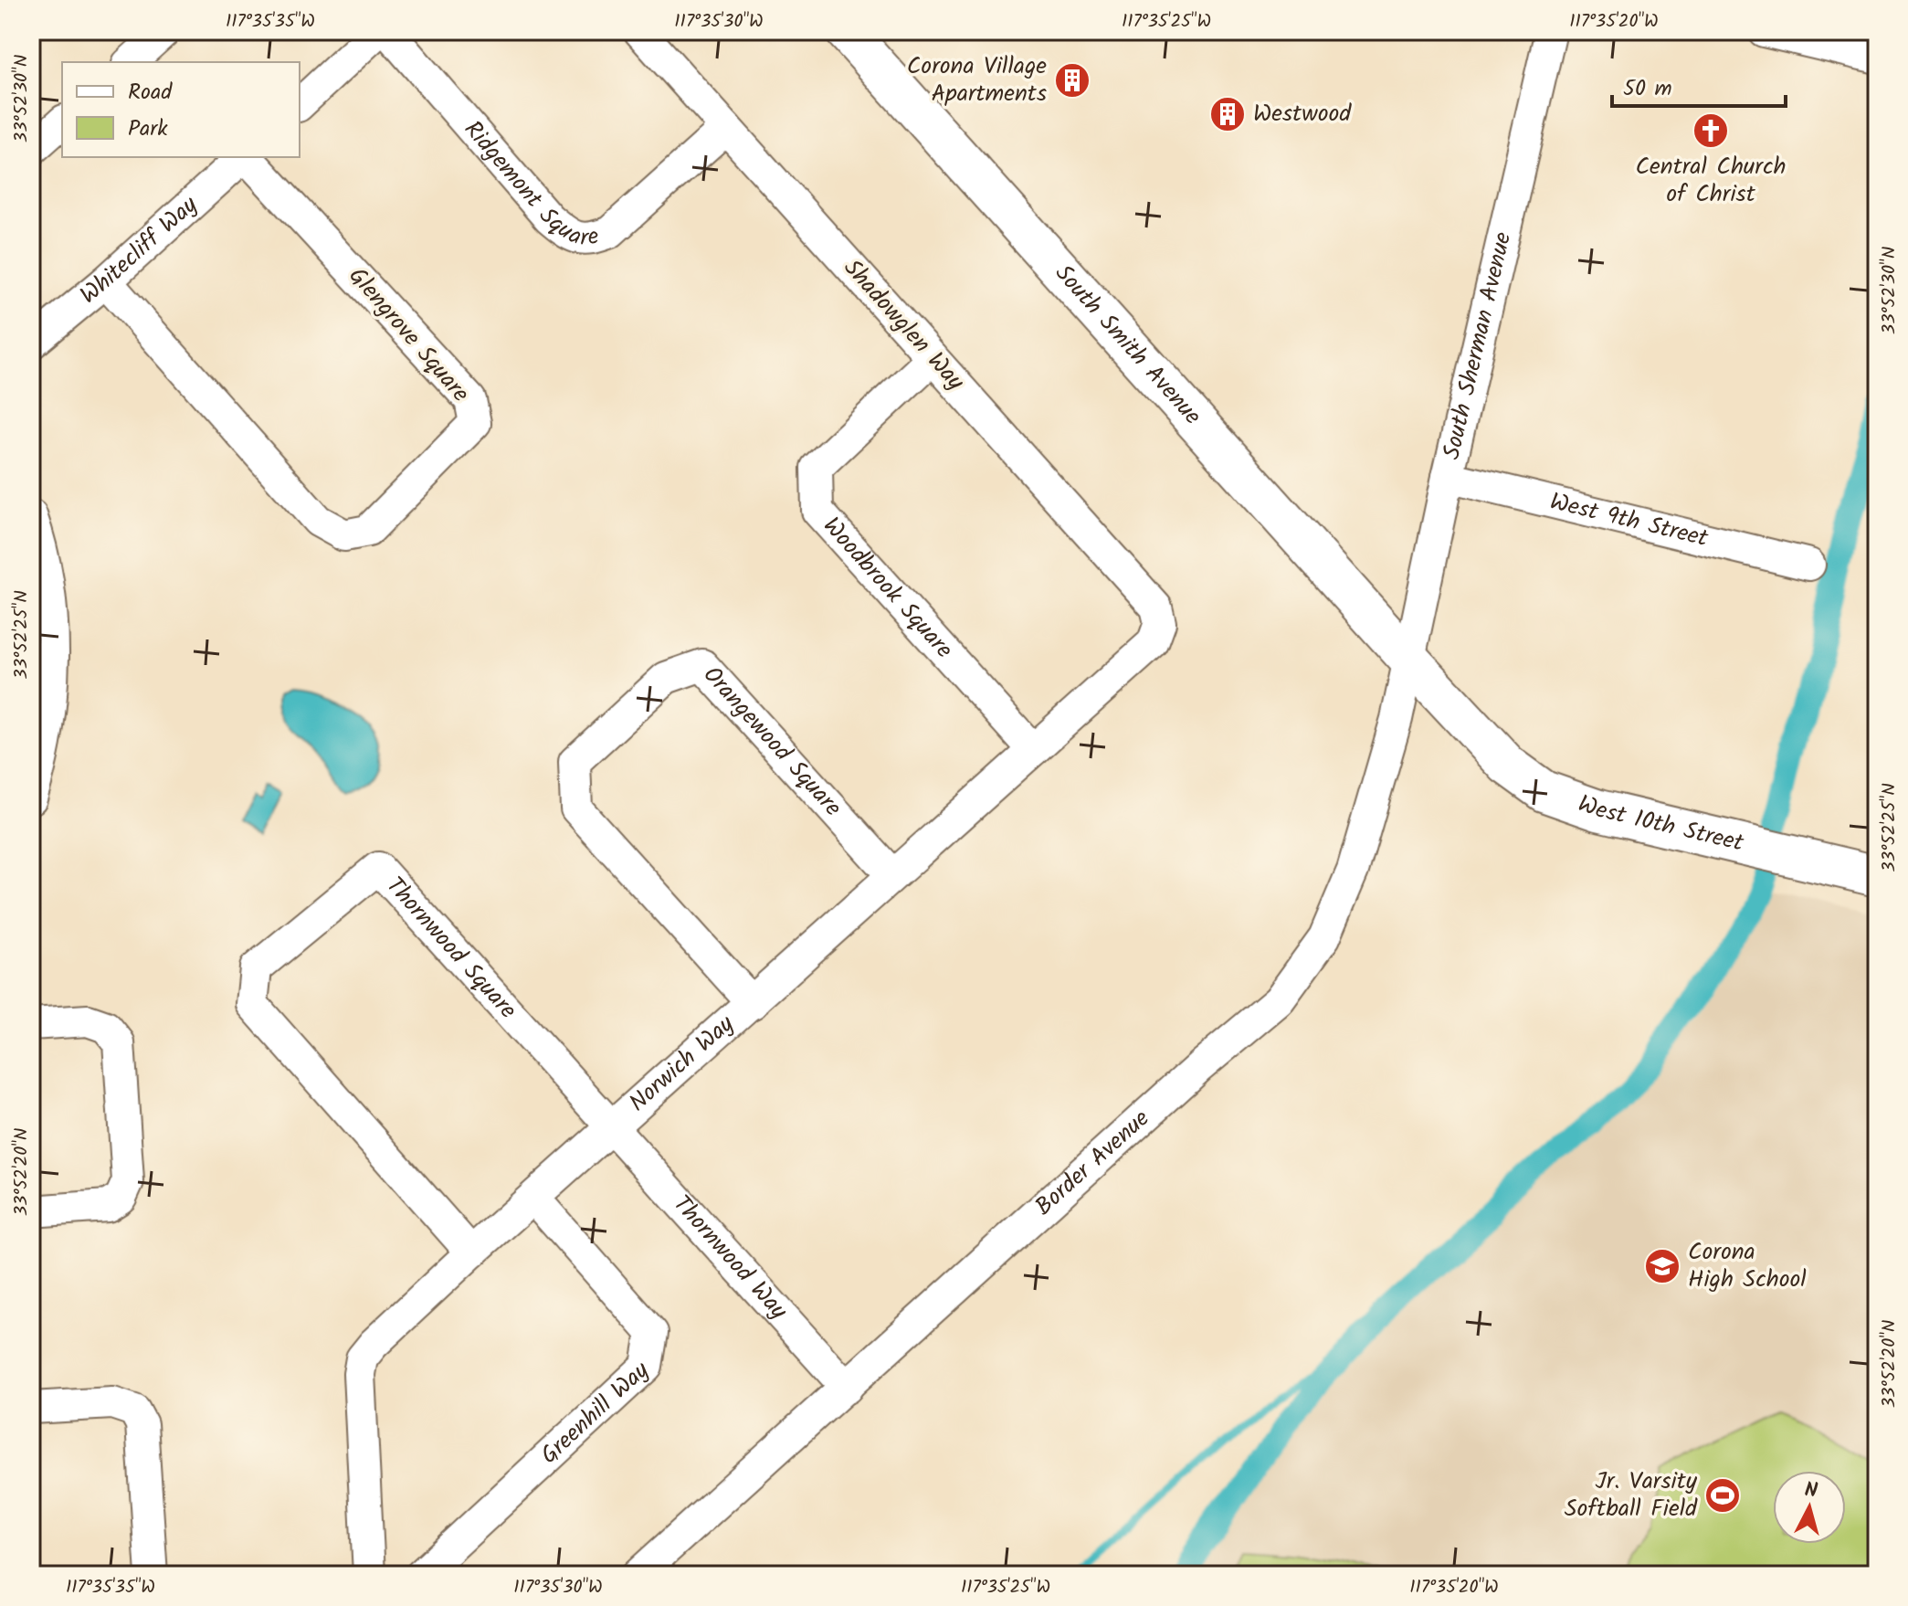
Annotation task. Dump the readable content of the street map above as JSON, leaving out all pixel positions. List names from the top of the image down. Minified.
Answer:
{"streets":{"main road":["South Smith Avenue","West 10th Street"],"street":["Ridgemont Square","Whitecliff Way","Shadowglen Way","Glengrove Square","South Sherman Avenue","West 9th Street","Woodbrook Square","Orangewood Square","Thornwood Square","Norwich Way","Border Avenue","Thornwood Way","Greenhill Way"]},"crossings":[["Ridgemont Square","Shadowglen Way"],["Whitecliff Way","Glengrove Square"],["Shadowglen Way","Woodbrook Square"],["Shadowglen Way","Norwich Way"],["South Smith Avenue","South Sherman Avenue"],["South Smith Avenue","West 10th Street"],["South Smith Avenue","Border Avenue"],["South Sherman Avenue","West 9th Street"],["South Sherman Avenue","West 10th Street"],["South Sherman Avenue","Border Avenue"],["Woodbrook Square","Norwich Way"],["Orangewood Square","Norwich Way"],["West 10th Street","Border Avenue"],["Thornwood Square","Norwich Way"],["Thornwood Square","Thornwood Way"],["Norwich Way","Thornwood Way"],["Norwich Way","Greenhill Way"],["Border Avenue","Thornwood Way"]],"places":{"building":["Corona Village Apartments","Westwood"],"church":["Central Church of Christ"],"school or university":["Corona High School"],"sports":["Jr. Varsity Softball Field"]},"legend":["Road","Park"],"scale_bar":"50 m","north":"top","coordinates":["117°35'35\"W","117°35'30\"W","117°35'25\"W","117°35'20\"W","33°52'30\"N","33°52'25\"N","33°52'20\"N"]}
